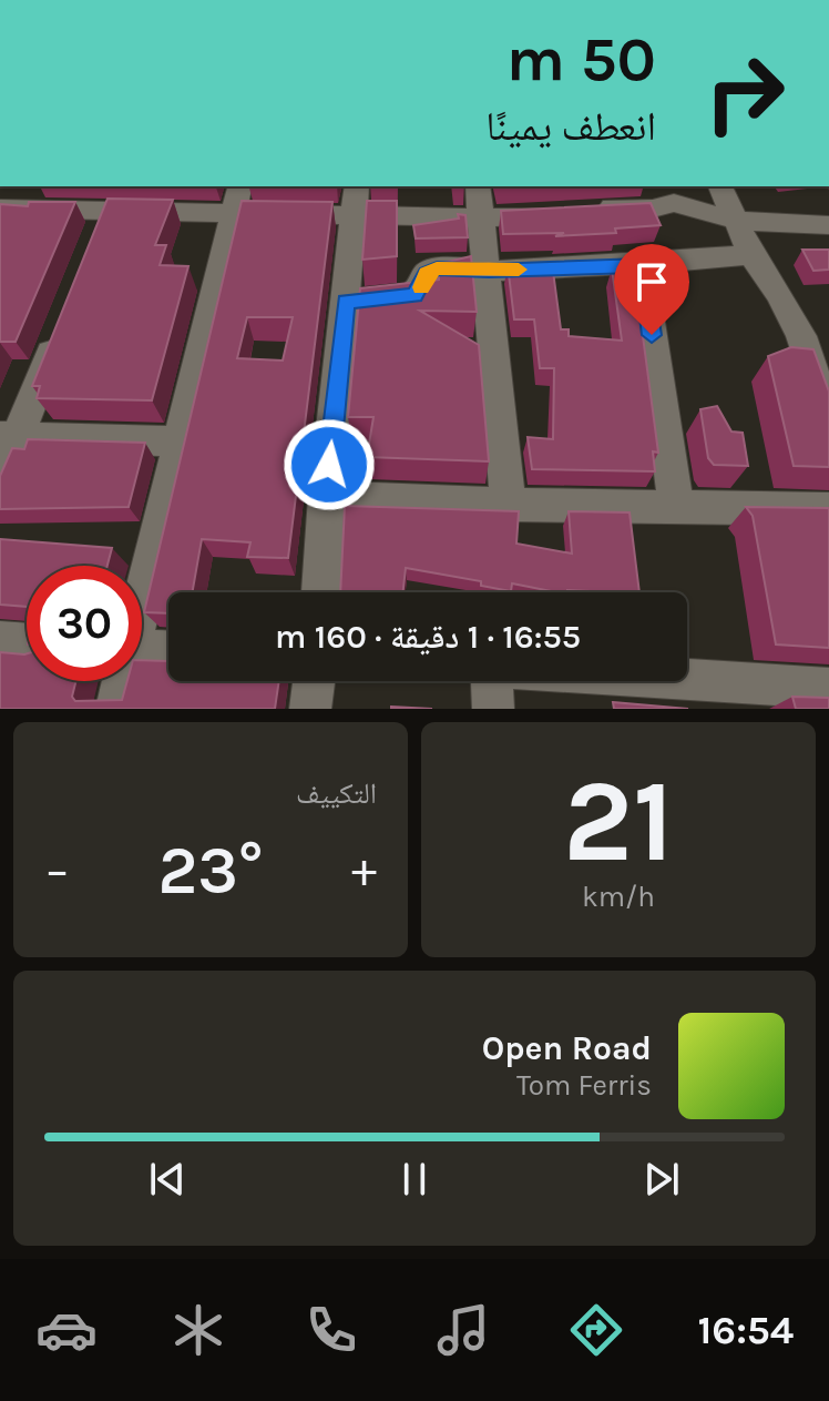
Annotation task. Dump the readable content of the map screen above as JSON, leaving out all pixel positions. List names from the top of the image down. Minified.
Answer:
{"page":{"turn":["50 m","انعطف يمينًا"],"limit":"30","trip":"16:55 · 1 دقيقة · 160 m","tile":[["21","km/h"],"التكييف"],"heat":["−","23°","+"],"song":["Open Road","Tom Ferris"],"tabs":"16:54"}}
